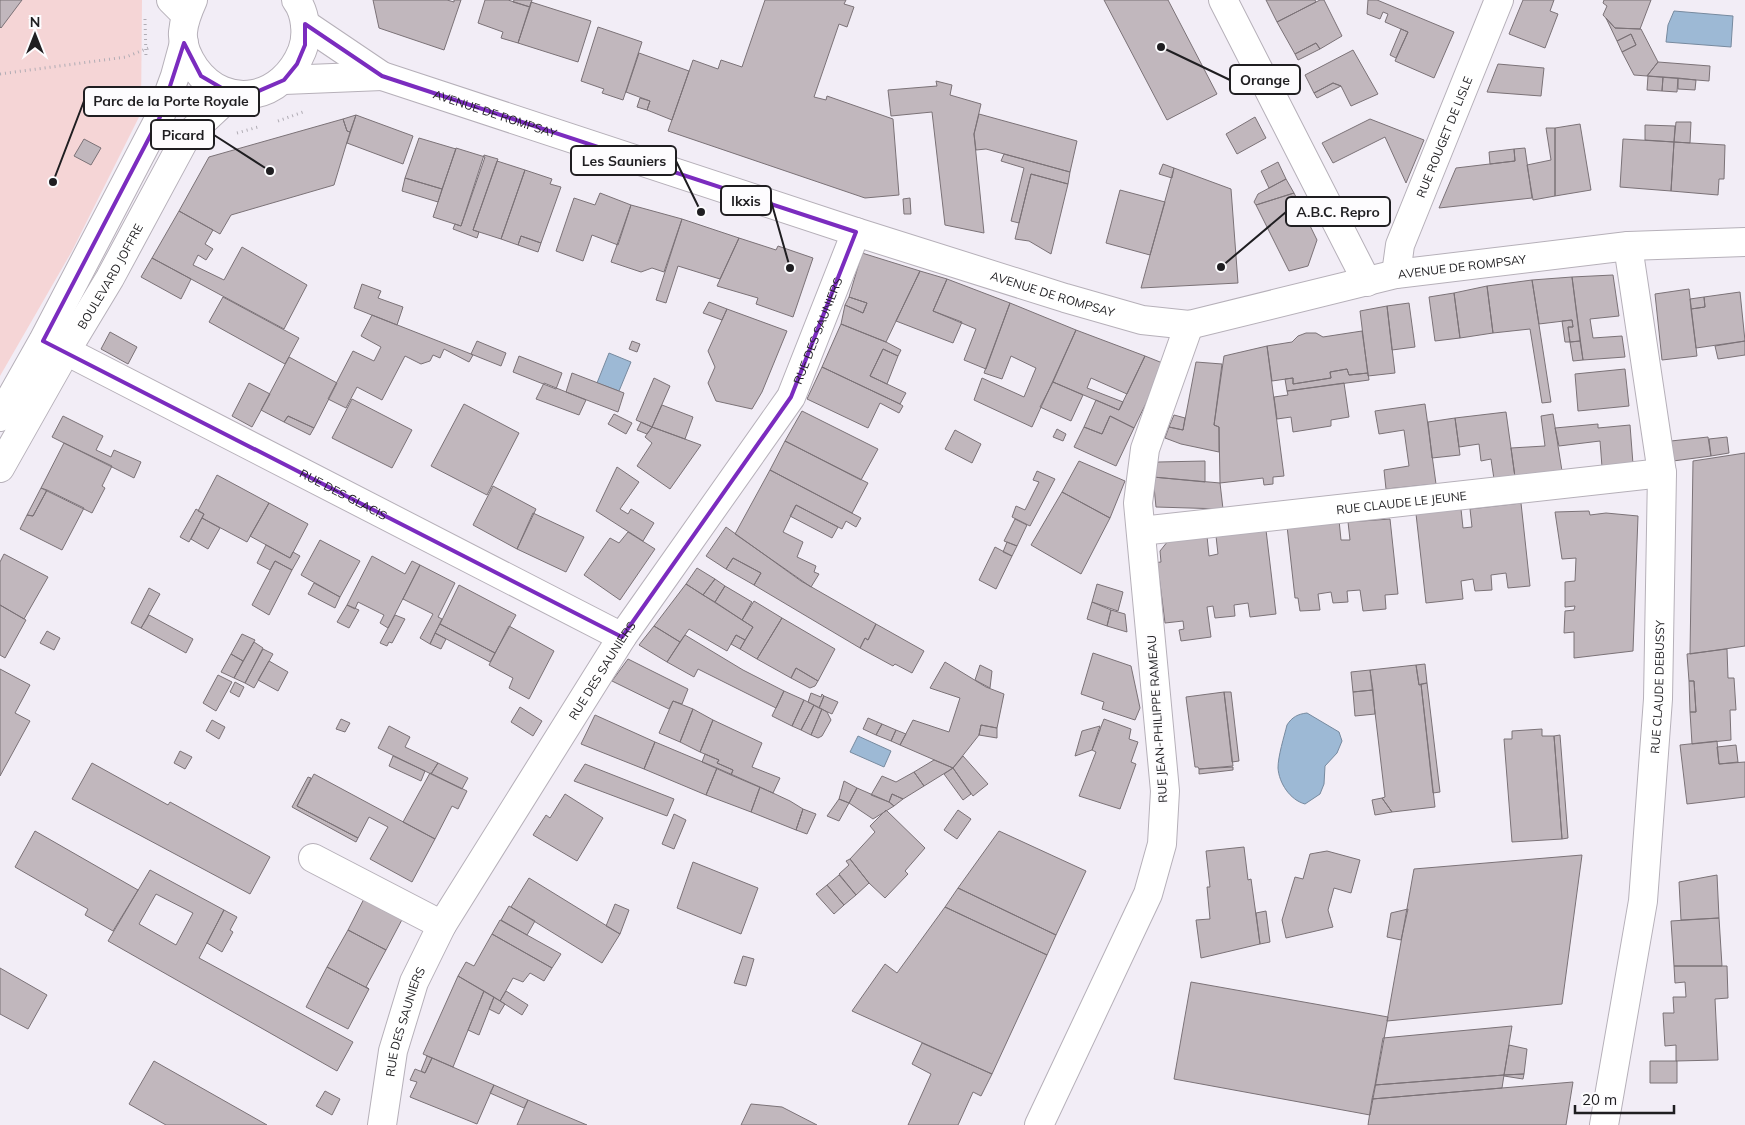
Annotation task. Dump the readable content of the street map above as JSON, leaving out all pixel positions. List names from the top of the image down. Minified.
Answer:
{"streets":{"street":["AVENUE DE ROMPSAY","RUE ROUGET DE LISLE","BOULEVARD JOFFRE","RUE DES SAUNIERS","RUE DES GLACIS","RUE CLAUDE LE JEUNE","RUE CLAUDE DEBUSSY","RUE JEAN-PHILIPPE RAMEAU"]},"crossings":[["AVENUE DE ROMPSAY","RUE ROUGET DE LISLE"],["AVENUE DE ROMPSAY","RUE DES SAUNIERS"],["AVENUE DE ROMPSAY","RUE CLAUDE DEBUSSY"],["AVENUE DE ROMPSAY","RUE JEAN-PHILIPPE RAMEAU"],["BOULEVARD JOFFRE","RUE DES GLACIS"],["RUE DES SAUNIERS","RUE DES GLACIS"],["RUE CLAUDE LE JEUNE","RUE CLAUDE DEBUSSY"],["RUE CLAUDE LE JEUNE","RUE JEAN-PHILIPPE RAMEAU"]],"places":["Orange","Picard","Parc de la Porte Royale","Les Sauniers","A.B.C. Repro","Ikxis"],"scale_bar":"20 m","north":"top"}
